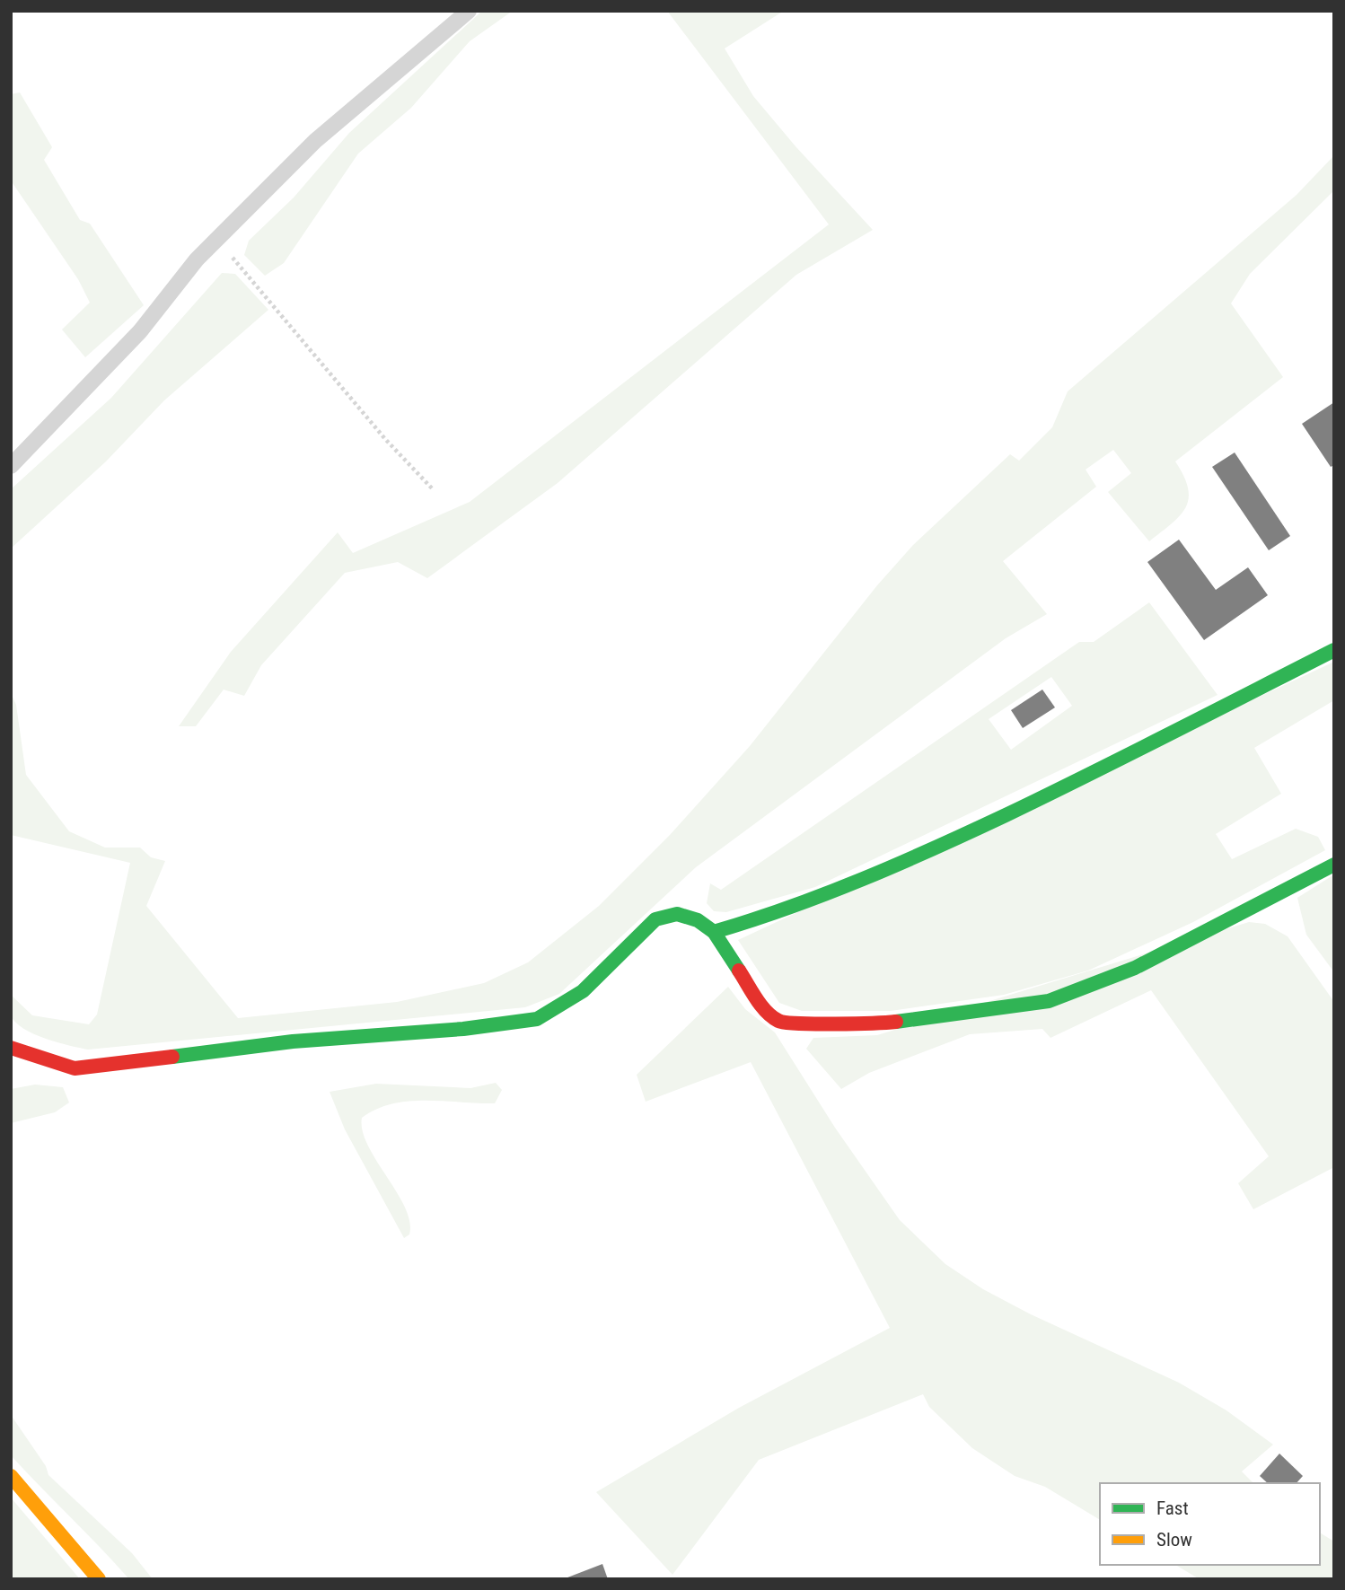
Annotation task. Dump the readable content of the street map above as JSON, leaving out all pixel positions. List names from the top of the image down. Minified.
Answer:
{"legend":["Fast","Slow"]}
